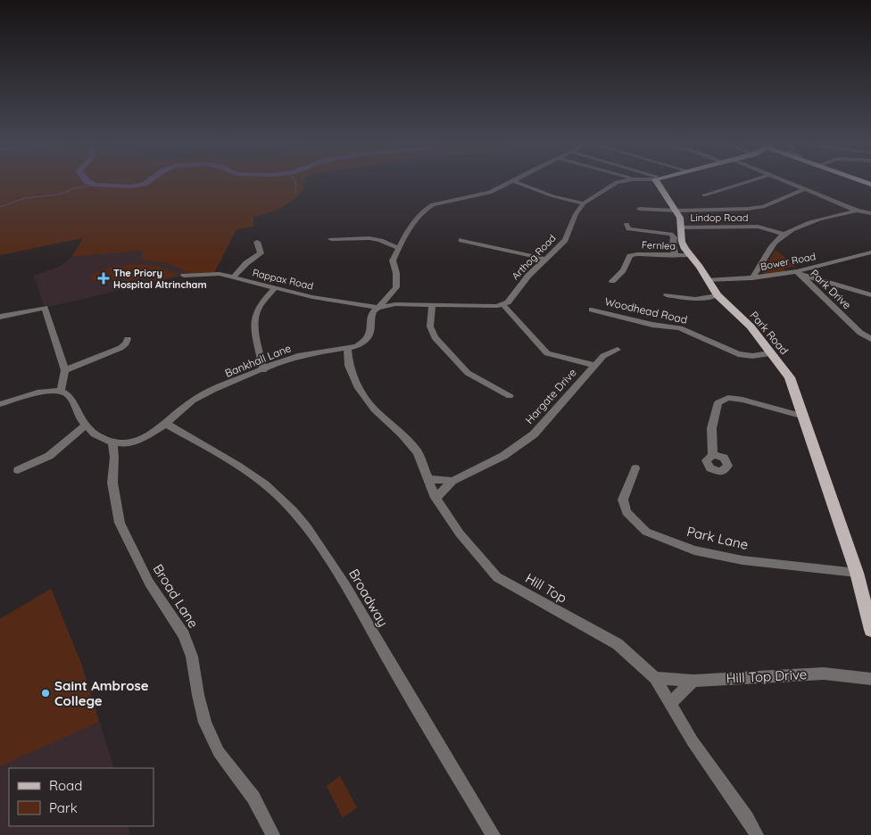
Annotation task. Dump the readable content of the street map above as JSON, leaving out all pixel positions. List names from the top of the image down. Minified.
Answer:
{"streets":{"main road":["Park Road"],"street":["Lindop Road","Fernlea","Arthog Road","Bower Road","Rappax Road","Park Drive","Woodhead Road","Bankhall Lane","Hargate Drive","Park Lane","Hill Top","Broad Lane","Broadway","Hill Top Drive"]},"crossings":[["Lindop Road","Park Road"],["Fernlea","Park Road"],["Bower Road","Park Drive"],["Bower Road","Park Road"],["Rappax Road","Bankhall Lane"],["Woodhead Road","Park Road"],["Park Road","Park Lane"],["Bankhall Lane","Hill Top"],["Bankhall Lane","Broad Lane"],["Bankhall Lane","Broadway"],["Hargate Drive","Hill Top"],["Hill Top","Hill Top Drive"]],"places":{"health":["The Priory Hospital Altrincham"],"other":["Saint Ambrose College"]},"legend":["Road","Park"]}
